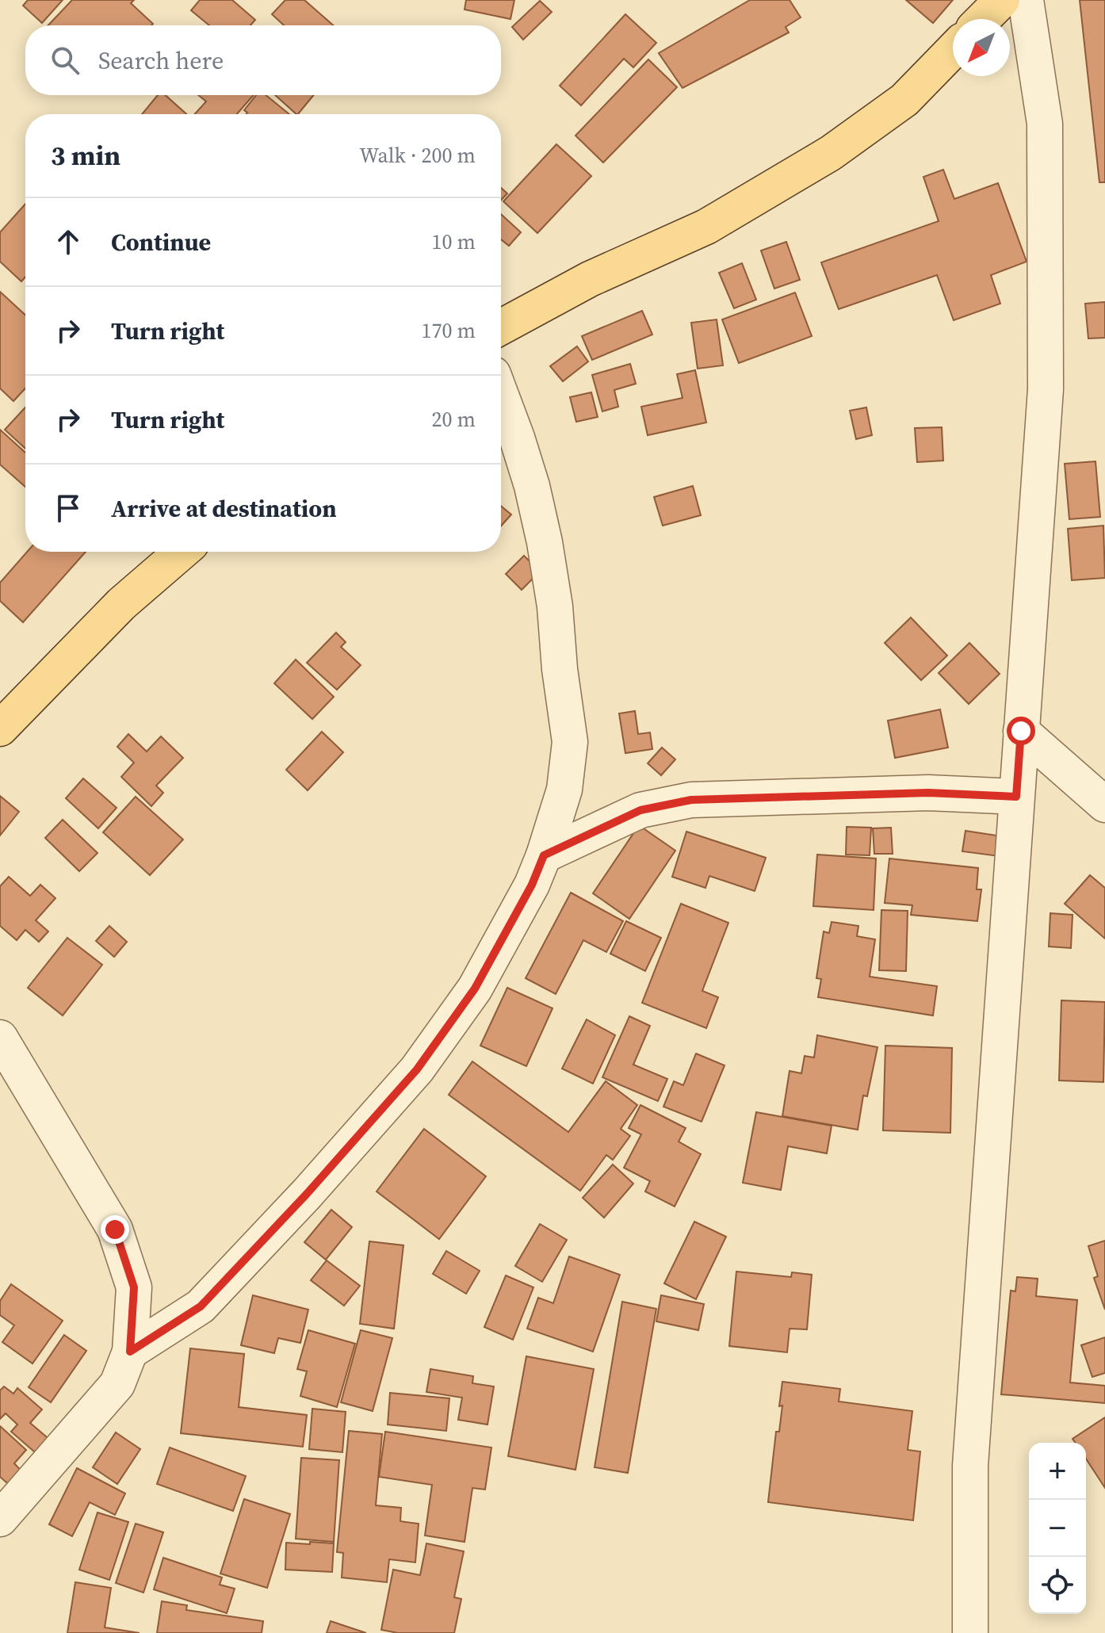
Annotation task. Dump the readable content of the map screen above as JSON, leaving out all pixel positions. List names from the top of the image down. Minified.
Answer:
{"north":"bottom left","page":{"search":"Search here","heading":["3 min","Walk · 200 m"],"list":[["Continue","10 m"],["Turn right","170 m"],["Turn right","20 m"],"Arrive at destination"],"map_buttons":["+","−"]}}
